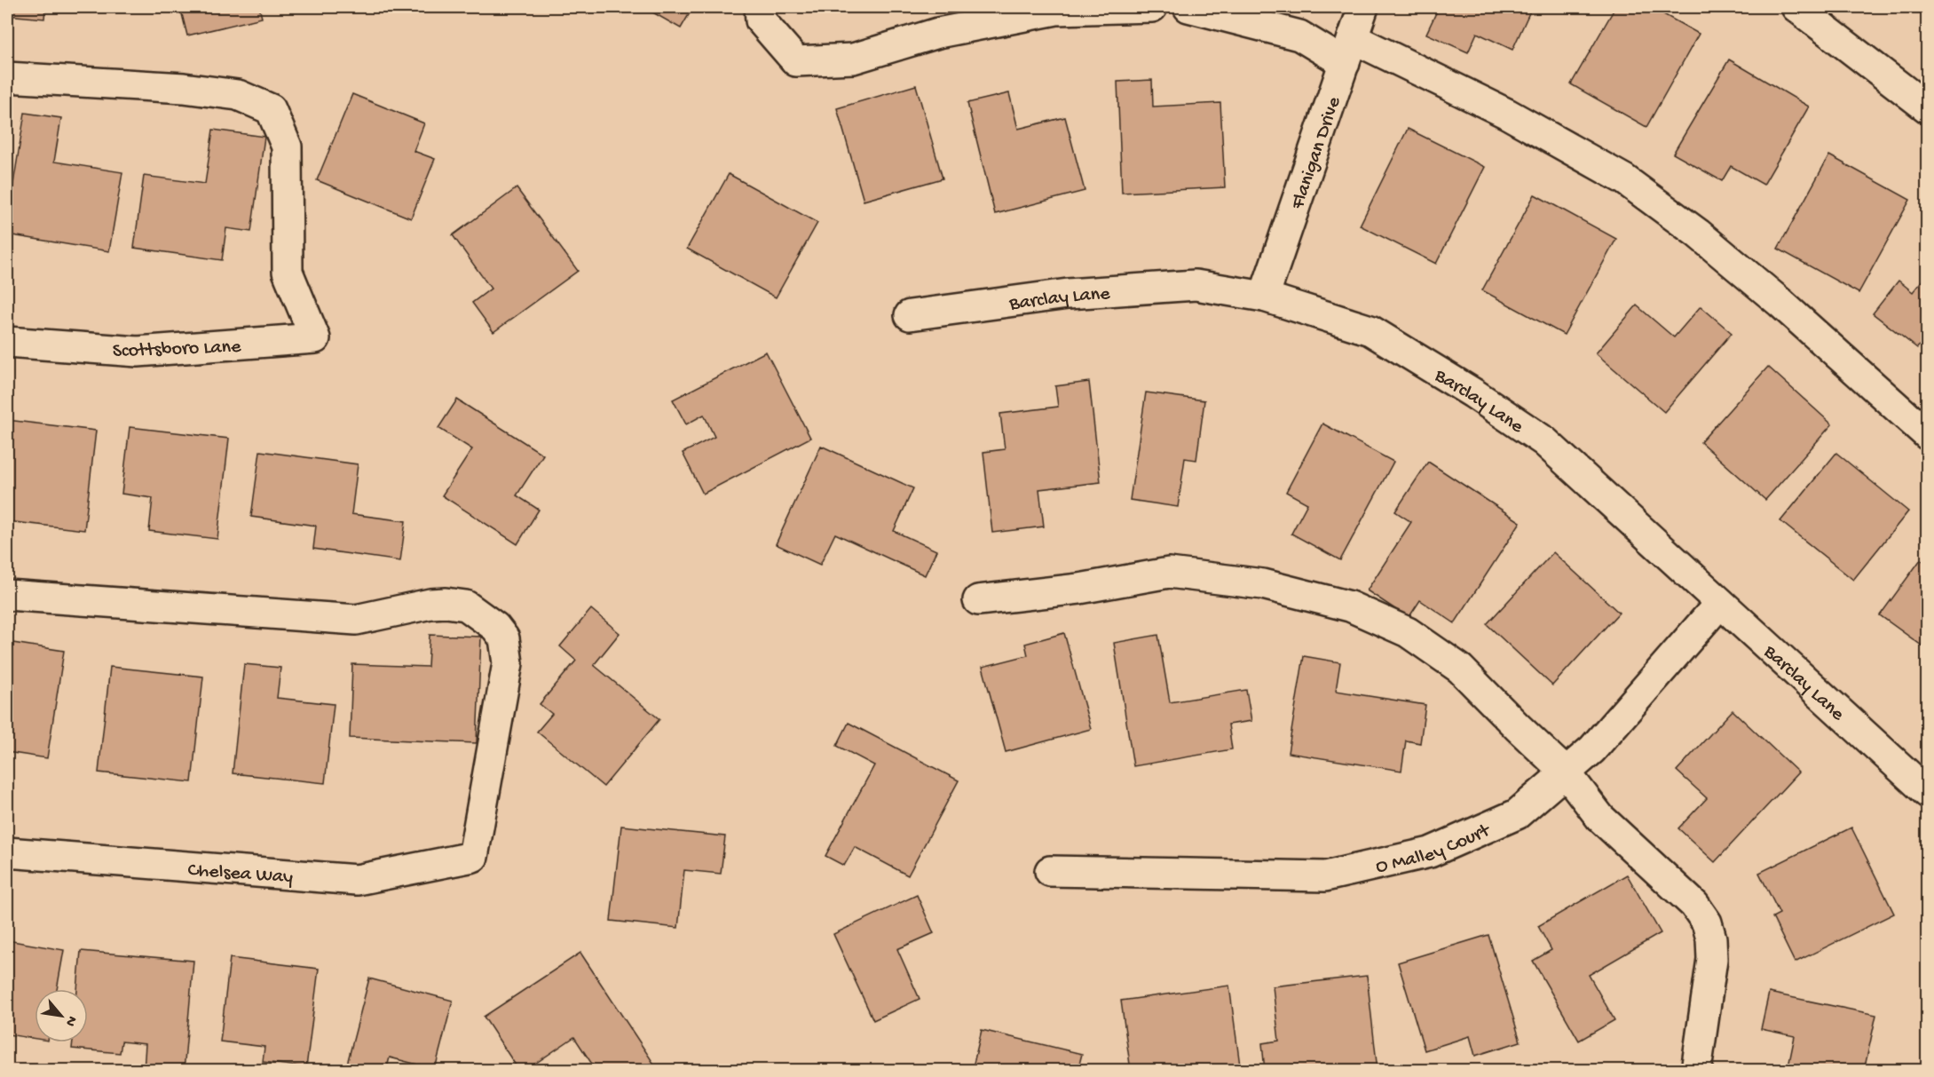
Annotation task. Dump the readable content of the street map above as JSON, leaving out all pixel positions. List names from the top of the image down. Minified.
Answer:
{"streets":{"street":["Flanigan Drive","Barclay Lane","Scottsboro Lane","O Malley Court","Chelsea Way"]},"crossings":[["Flanigan Drive","Barclay Lane"],["Barclay Lane","O Malley Court"]],"north":"bottom right"}
